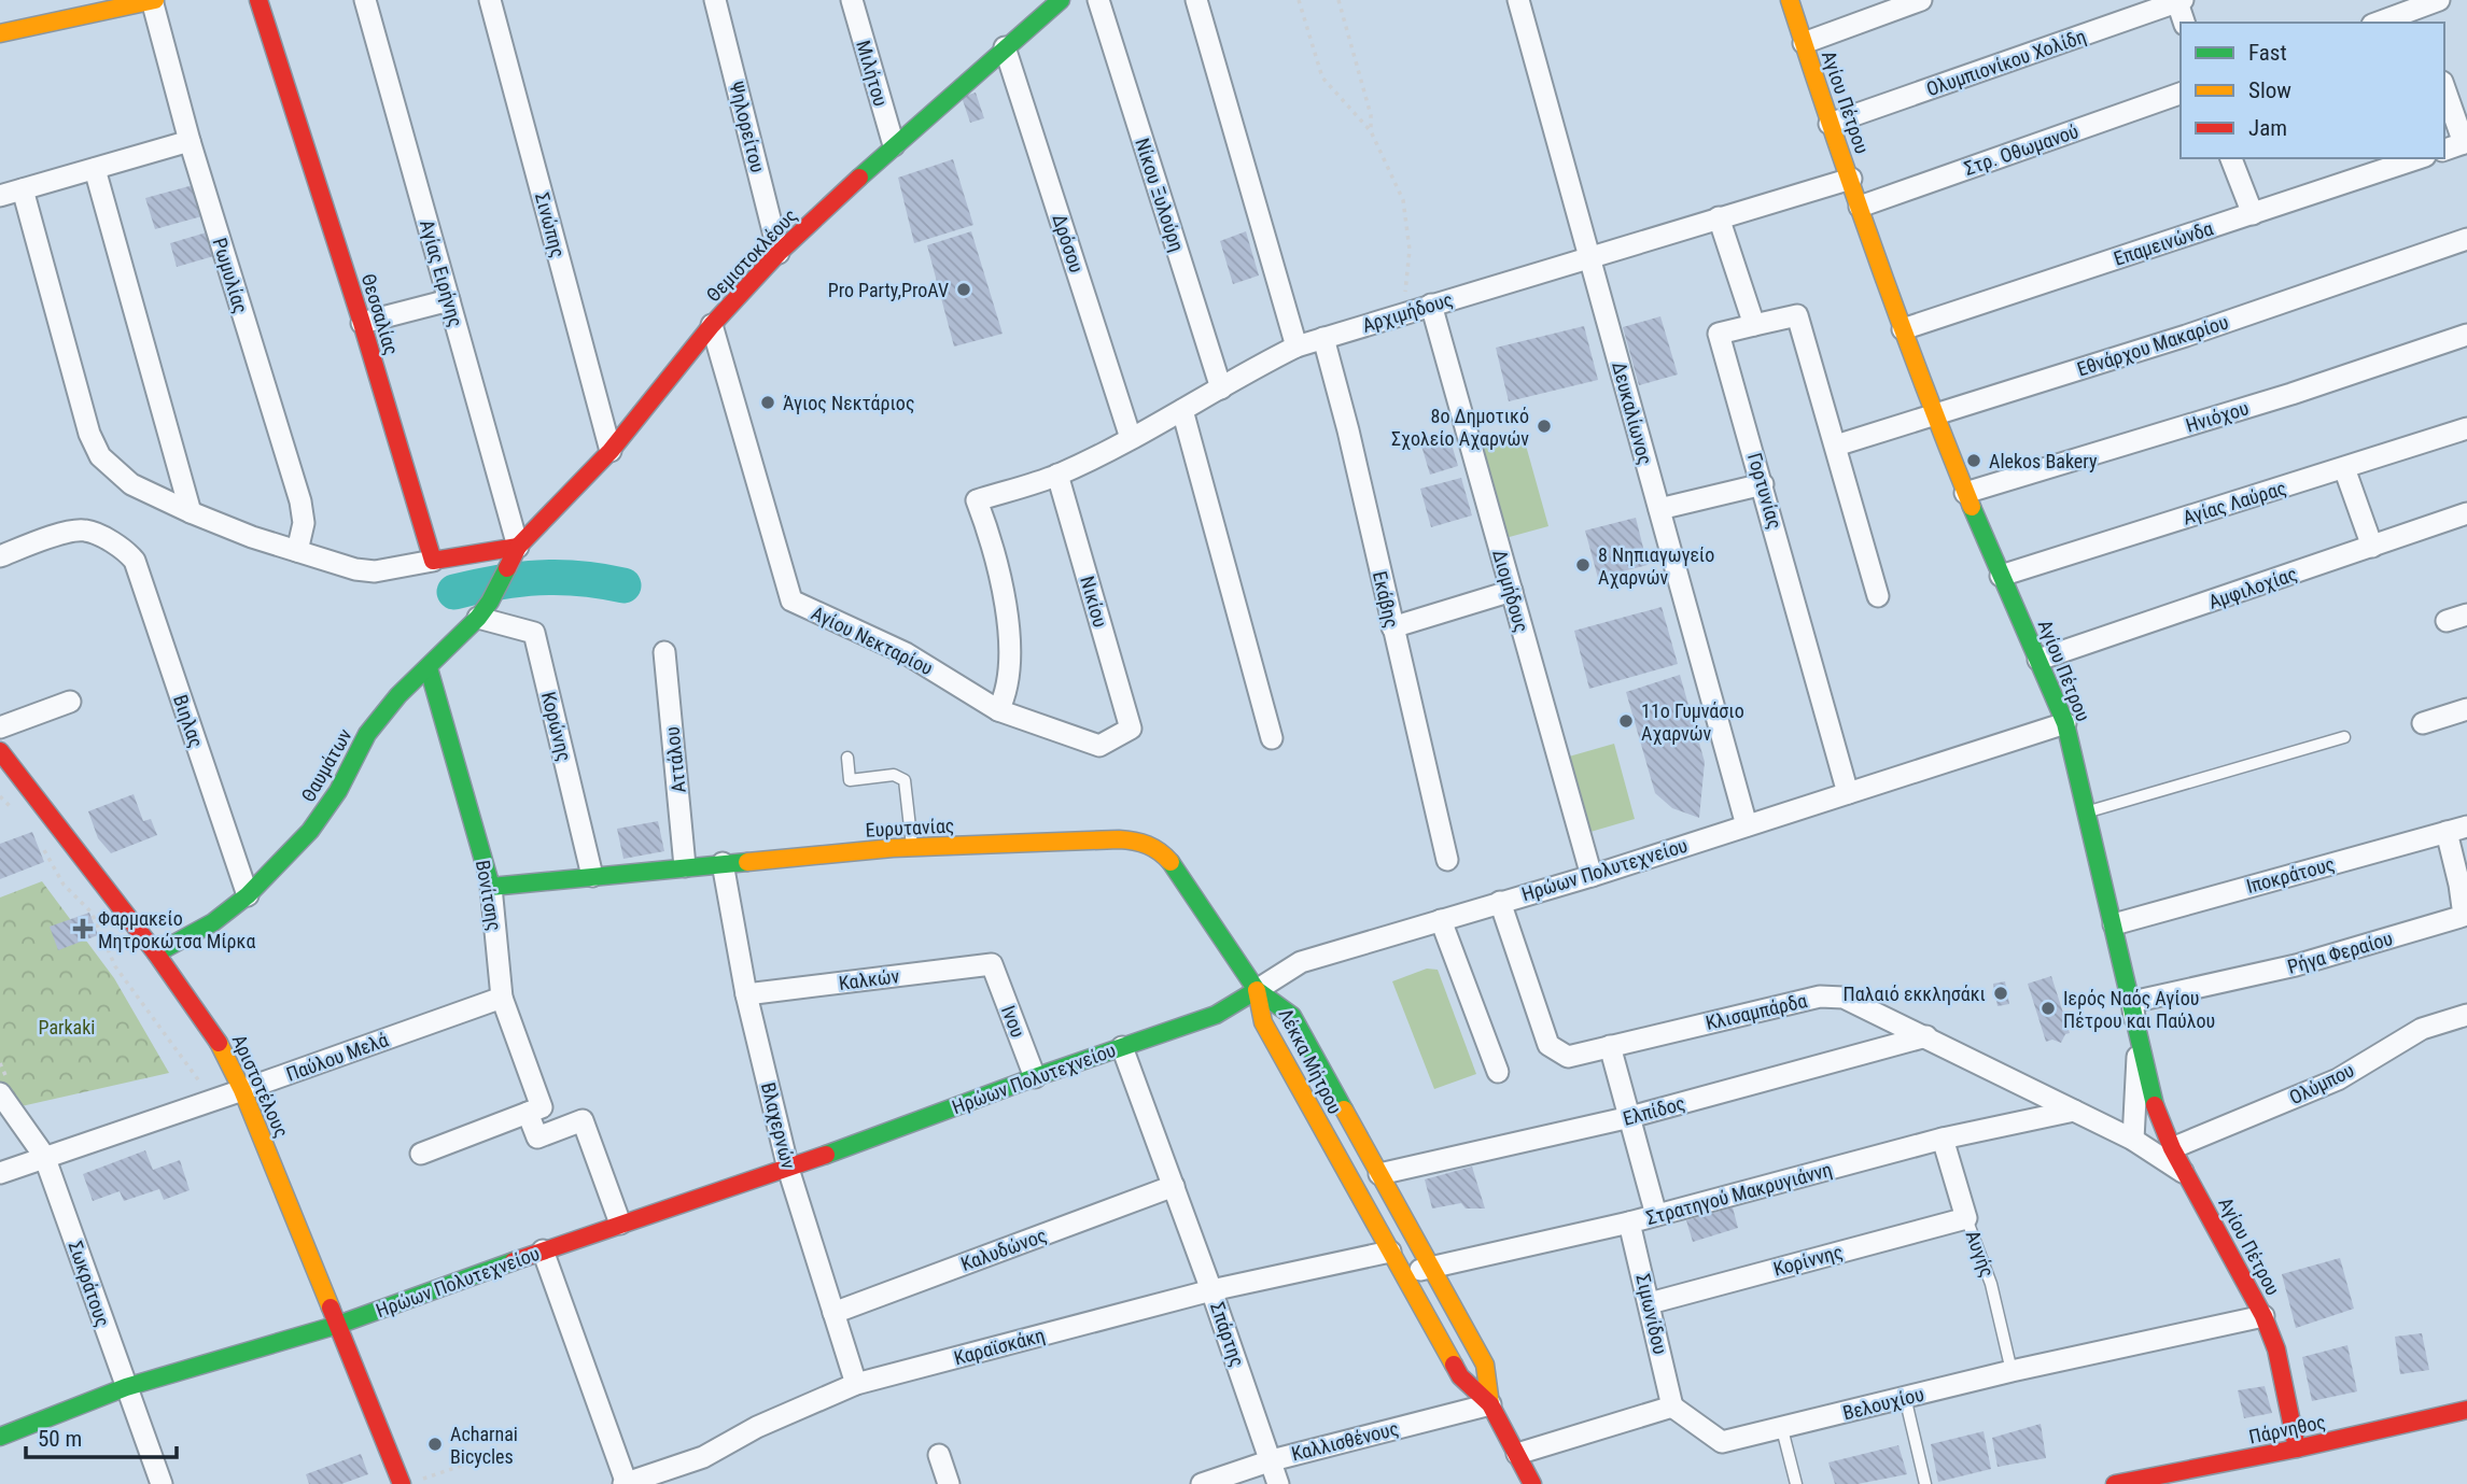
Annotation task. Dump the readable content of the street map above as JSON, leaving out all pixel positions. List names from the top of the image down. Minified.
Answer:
{"streets":{"street":["Ολυμπιονίκου Χολίδη","Μιλήτου","Αγίου Πέτρου","Ψηλορείτου","Στρ. Οθωμανού","Νίκου Ξυλούρη","Σινώπης","Δρόσου","Επαμεινώνδα","Θεμιστοκλέους","Αγίας Ειρήνης","Ρωμυλίας","Αρχιμήδους","Θεσσαλίας","Εθνάρχου Μακαρίου","Δευκαλίωνος","Ηνιόχου","Γορτυνίας","Αγίας Λαύρας","Αμφιλοχίας","Διομήδους","Εκάβης","Νικίου","Αγίου Νεκταρίου","Βιηλας","Κορώνης","Αττάλου","Θαυμάτων","Ευρυτανίας","Ηρώων Πολυτεχνείου","Ιποκράτους","Βονίτσης","Ρήγα Φεραίου","Καλκών","Κλισαμπάρδα","Ινου","Παύλου Μελά","Λέκκα Μήτρου","Ολύμπου","Αριστοτέλους","Ελπίδος","Βλαχερνών","Στρατηγού Μακρυγιάννη","Καλυδώνος","Αυγής","Κορίννης","Σωκράτους","Σιμωνίδου","Σπάρτης","Καραϊσκάκη","Βελουχίου","Πάρνηθος","Καλλισθένους"]},"crossings":[["Ολυμπιονίκου Χολίδη","Αγίου Πέτρου"],["Μιλήτου","Θεμιστοκλέους"],["Αγίου Πέτρου","Στρ. Οθωμανού"],["Αγίου Πέτρου","Επαμεινώνδα"],["Αγίου Πέτρου","Αρχιμήδους"],["Αγίου Πέτρου","Εθνάρχου Μακαρίου"],["Αγίου Πέτρου","Ηνιόχου"],["Αγίου Πέτρου","Αγίας Λαύρας"],["Αγίου Πέτρου","Αμφιλοχίας"],["Αγίου Πέτρου","Ηρώων Πολυτεχνείου"],["Αγίου Πέτρου","Ιποκράτους"],["Αγίου Πέτρου","Ρήγα Φεραίου"],["Αγίου Πέτρου","Κλισαμπάρδα"],["Αγίου Πέτρου","Ολύμπου"],["Αγίου Πέτρου","Βελουχίου"],["Αγίου Πέτρου","Πάρνηθος"],["Ψηλορείτου","Θεμιστοκλέους"],["Νίκου Ξυλούρη","Αρχιμήδους"],["Σινώπης","Θεμιστοκλέους"],["Δρόσου","Θεμιστοκλέους"],["Δρόσου","Αρχιμήδους"],["Θεμιστοκλέους","Αγίας Ειρήνης"],["Θεμιστοκλέους","Αγίου Νεκταρίου"],["Θεμιστοκλέους","Θαυμάτων"],["Αρχιμήδους","Δευκαλίωνος"],["Αρχιμήδους","Διομήδους"],["Αρχιμήδους","Εκάβης"],["Αρχιμήδους","Νικίου"],["Αρχιμήδους","Αγίου Νεκταρίου"],["Δευκαλίωνος","Ηρώων Πολυτεχνείου"],["Γορτυνίας","Ηρώων Πολυτεχνείου"],["Διομήδους","Ηρώων Πολυτεχνείου"],["Νικίου","Αγίου Νεκταρίου"],["Βιηλας","Θαυμάτων"],["Κορώνης","Θαυμάτων"],["Κορώνης","Ευρυτανίας"],["Αττάλου","Ευρυτανίας"],["Θαυμάτων","Βονίτσης"],["Θαυμάτων","Αριστοτέλους"],["Ευρυτανίας","Ηρώων Πολυτεχνείου"],["Ευρυτανίας","Βονίτσης"],["Ευρυτανίας","Λέκκα Μήτρου"],["Ευρυτανίας","Βλαχερνών"],["Ηρώων Πολυτεχνείου","Κλισαμπάρδα"],["Ηρώων Πολυτεχνείου","Ινου"],["Ηρώων Πολυτεχνείου","Λέκκα Μήτρου"],["Ηρώων Πολυτεχνείου","Αριστοτέλους"],["Ηρώων Πολυτεχνείου","Βλαχερνών"],["Ηρώων Πολυτεχνείου","Σωκράτους"],["Ηρώων Πολυτεχνείου","Σπάρτης"],["Ιποκράτους","Ρήγα Φεραίου"],["Βονίτσης","Παύλου Μελά"],["Καλκών","Ινου"],["Καλκών","Βλαχερνών"],["Κλισαμπάρδα","Ελπίδος"],["Κλισαμπάρδα","Στρατηγού Μακρυγιάννη"],["Παύλου Μελά","Αριστοτέλους"],["Παύλου Μελά","Σωκράτους"],["Λέκκα Μήτρου","Ελπίδος"],["Λέκκα Μήτρου","Στρατηγού Μακρυγιάννη"],["Λέκκα Μήτρου","Καραϊσκάκη"],["Λέκκα Μήτρου","Καλλισθένους"],["Βλαχερνών","Καλυδώνος"],["Βλαχερνών","Καραϊσκάκη"],["Στρατηγού Μακρυγιάννη","Αυγής"],["Στρατηγού Μακρυγιάννη","Σιμωνίδου"],["Καλυδώνος","Σπάρτης"],["Αυγής","Κορίννης"],["Αυγής","Βελουχίου"],["Κορίννης","Σιμωνίδου"],["Σιμωνίδου","Βελουχίου"],["Σπάρτης","Καραϊσκάκη"],["Σπάρτης","Καλλισθένους"]],"parks":["Parkaki"],"places":{"other":["Pro Party,ProAV","Άγιος Νεκτάριος","8ο Δημοτικό Σχολείο Αχαρνών","Alekos Bakery","8 Νηπιαγωγείο Αχαρνών","11ο Γυμνάσιο Αχαρνών","Παλαιό εκκλησάκι","Ιερός Ναός Αγίου Πέτρου και Παύλου","Acharnai Bicycles"],"health":["Φαρμακείο Μητροκώτσα Μίρκα"]},"legend":["Fast","Slow","Jam"],"scale_bar":"50 m"}
